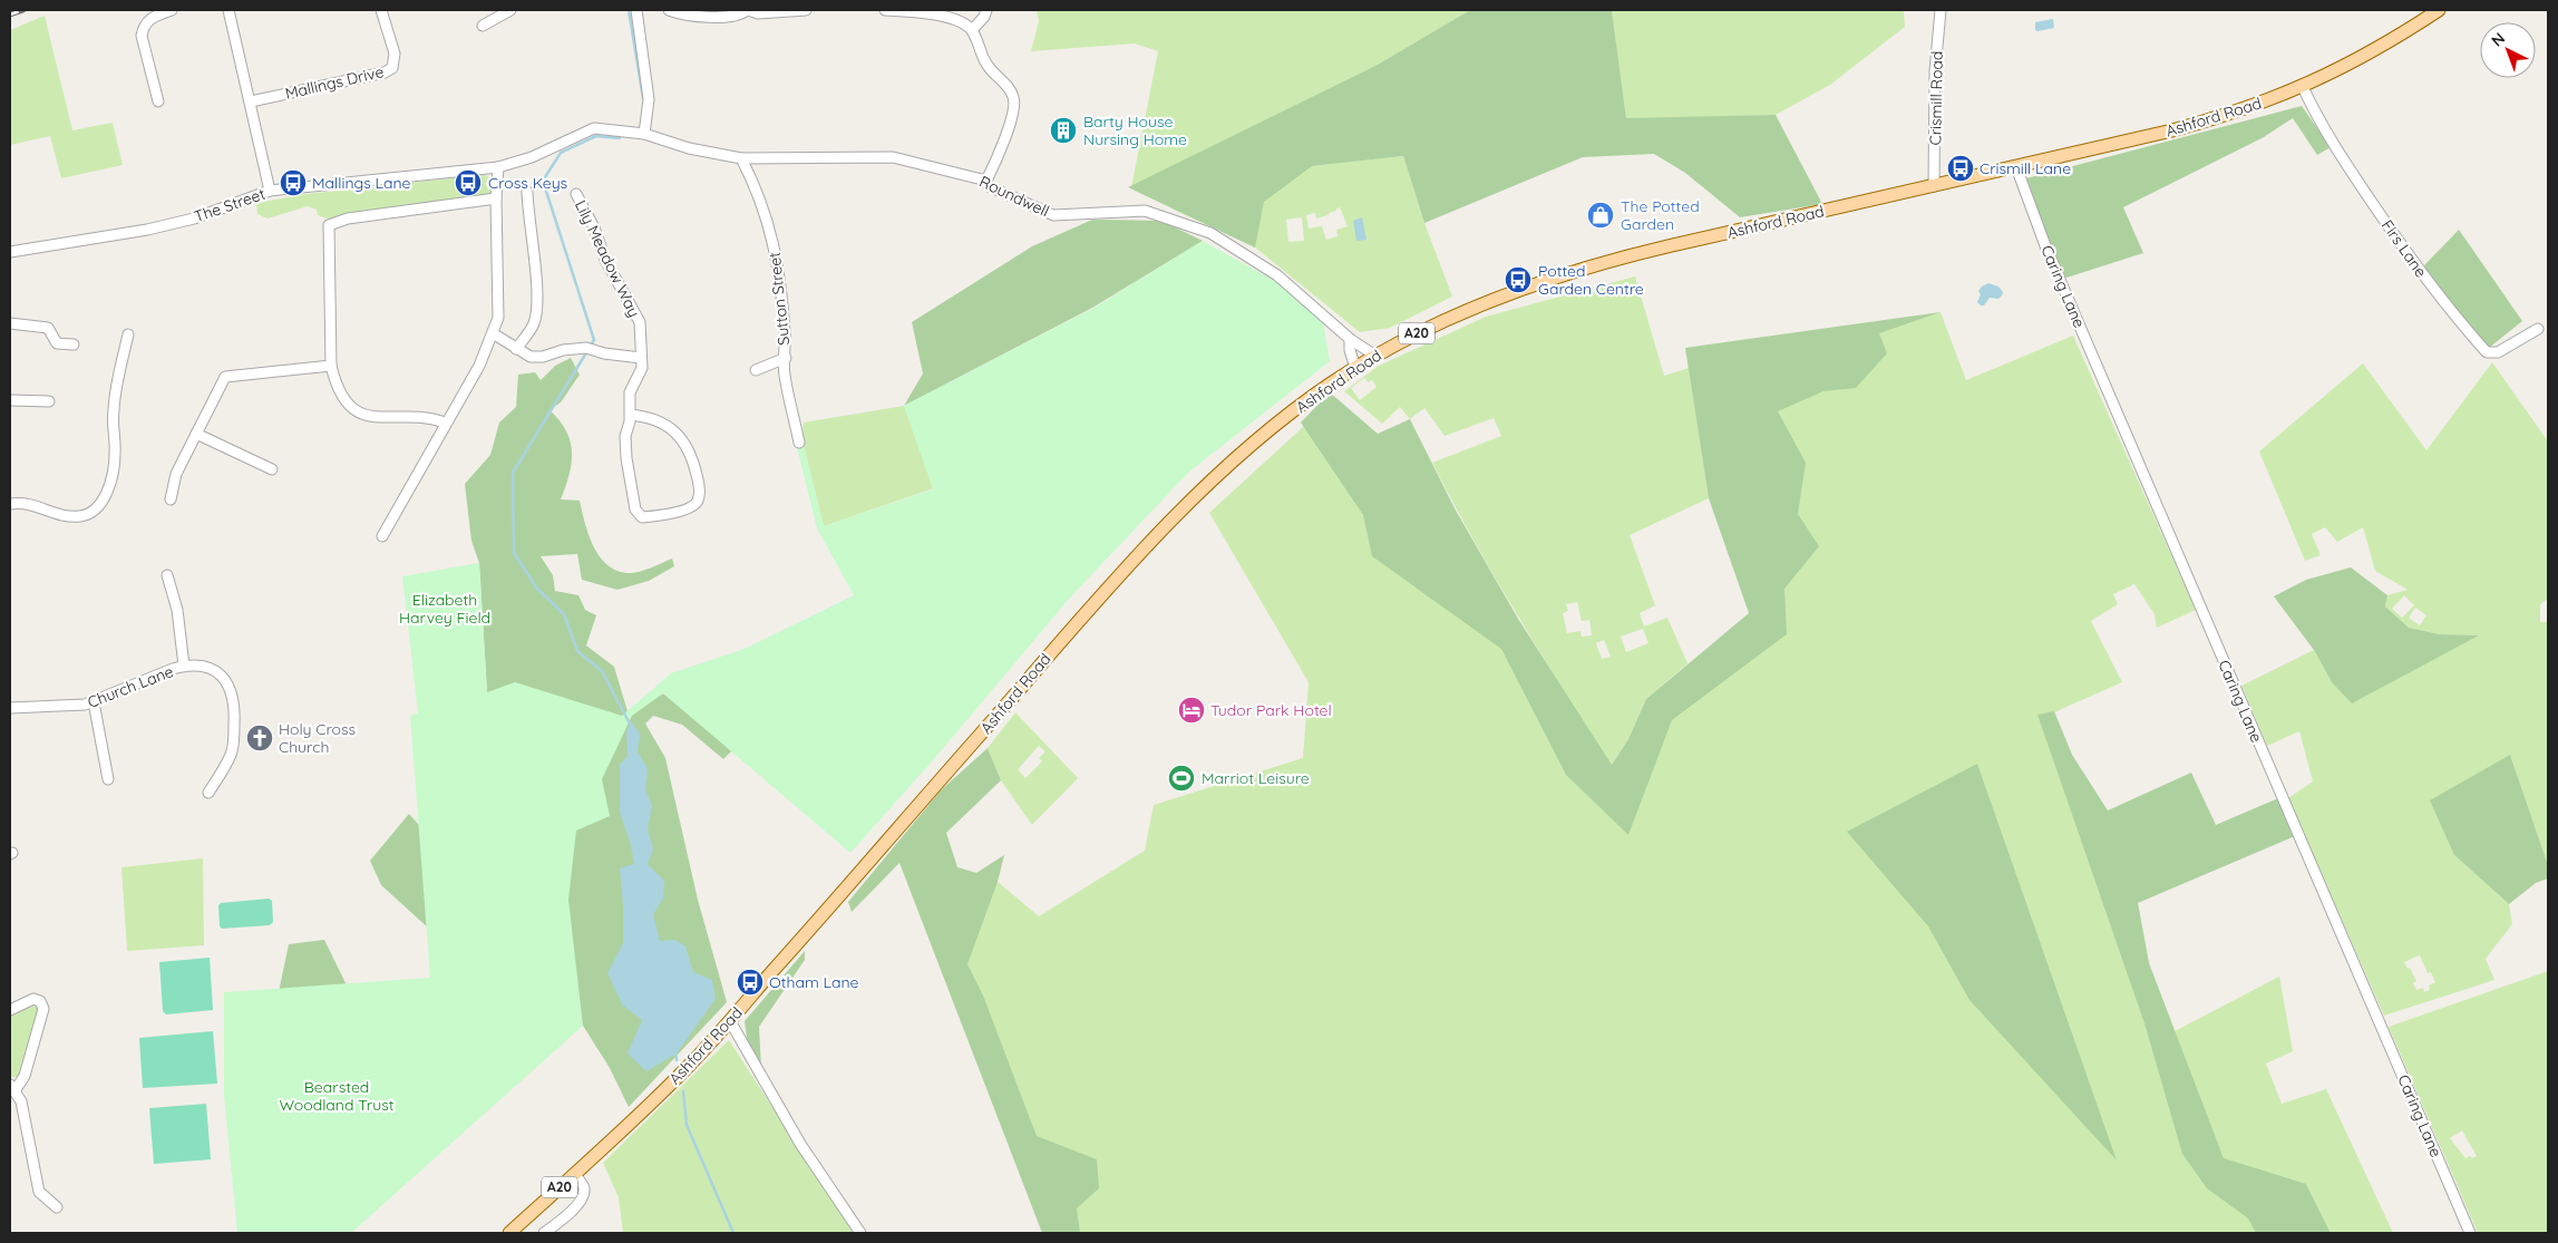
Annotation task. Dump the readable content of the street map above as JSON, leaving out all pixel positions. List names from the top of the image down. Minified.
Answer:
{"streets":{"main road":["Ashford Road","A20"],"street":["Mallings Drive","Crismill Road","Roundwell","The Street","Firs Lane","Lily Meadow Way","Caring Lane","Sutton Street","Church Lane"]},"crossings":[["Crismill Road","Ashford Road"],["Ashford Road","Roundwell"],["Ashford Road","Firs Lane"],["Ashford Road","Caring Lane"],["Roundwell","The Street"],["Roundwell","Sutton Street"]],"parks":["Elizabeth Harvey Field","Bearsted Woodland Trust"],"places":{"building":["Barty House Nursing Home"],"bus stop":["Crismill Lane","Mallings Lane","Cross Keys","Potted Garden Centre","Otham Lane"],"shop":["The Potted Garden"],"hotel":["Tudor Park Hotel"],"church":["Holy Cross Church"],"sports":["Marriot Leisure"]},"north":"top left"}
